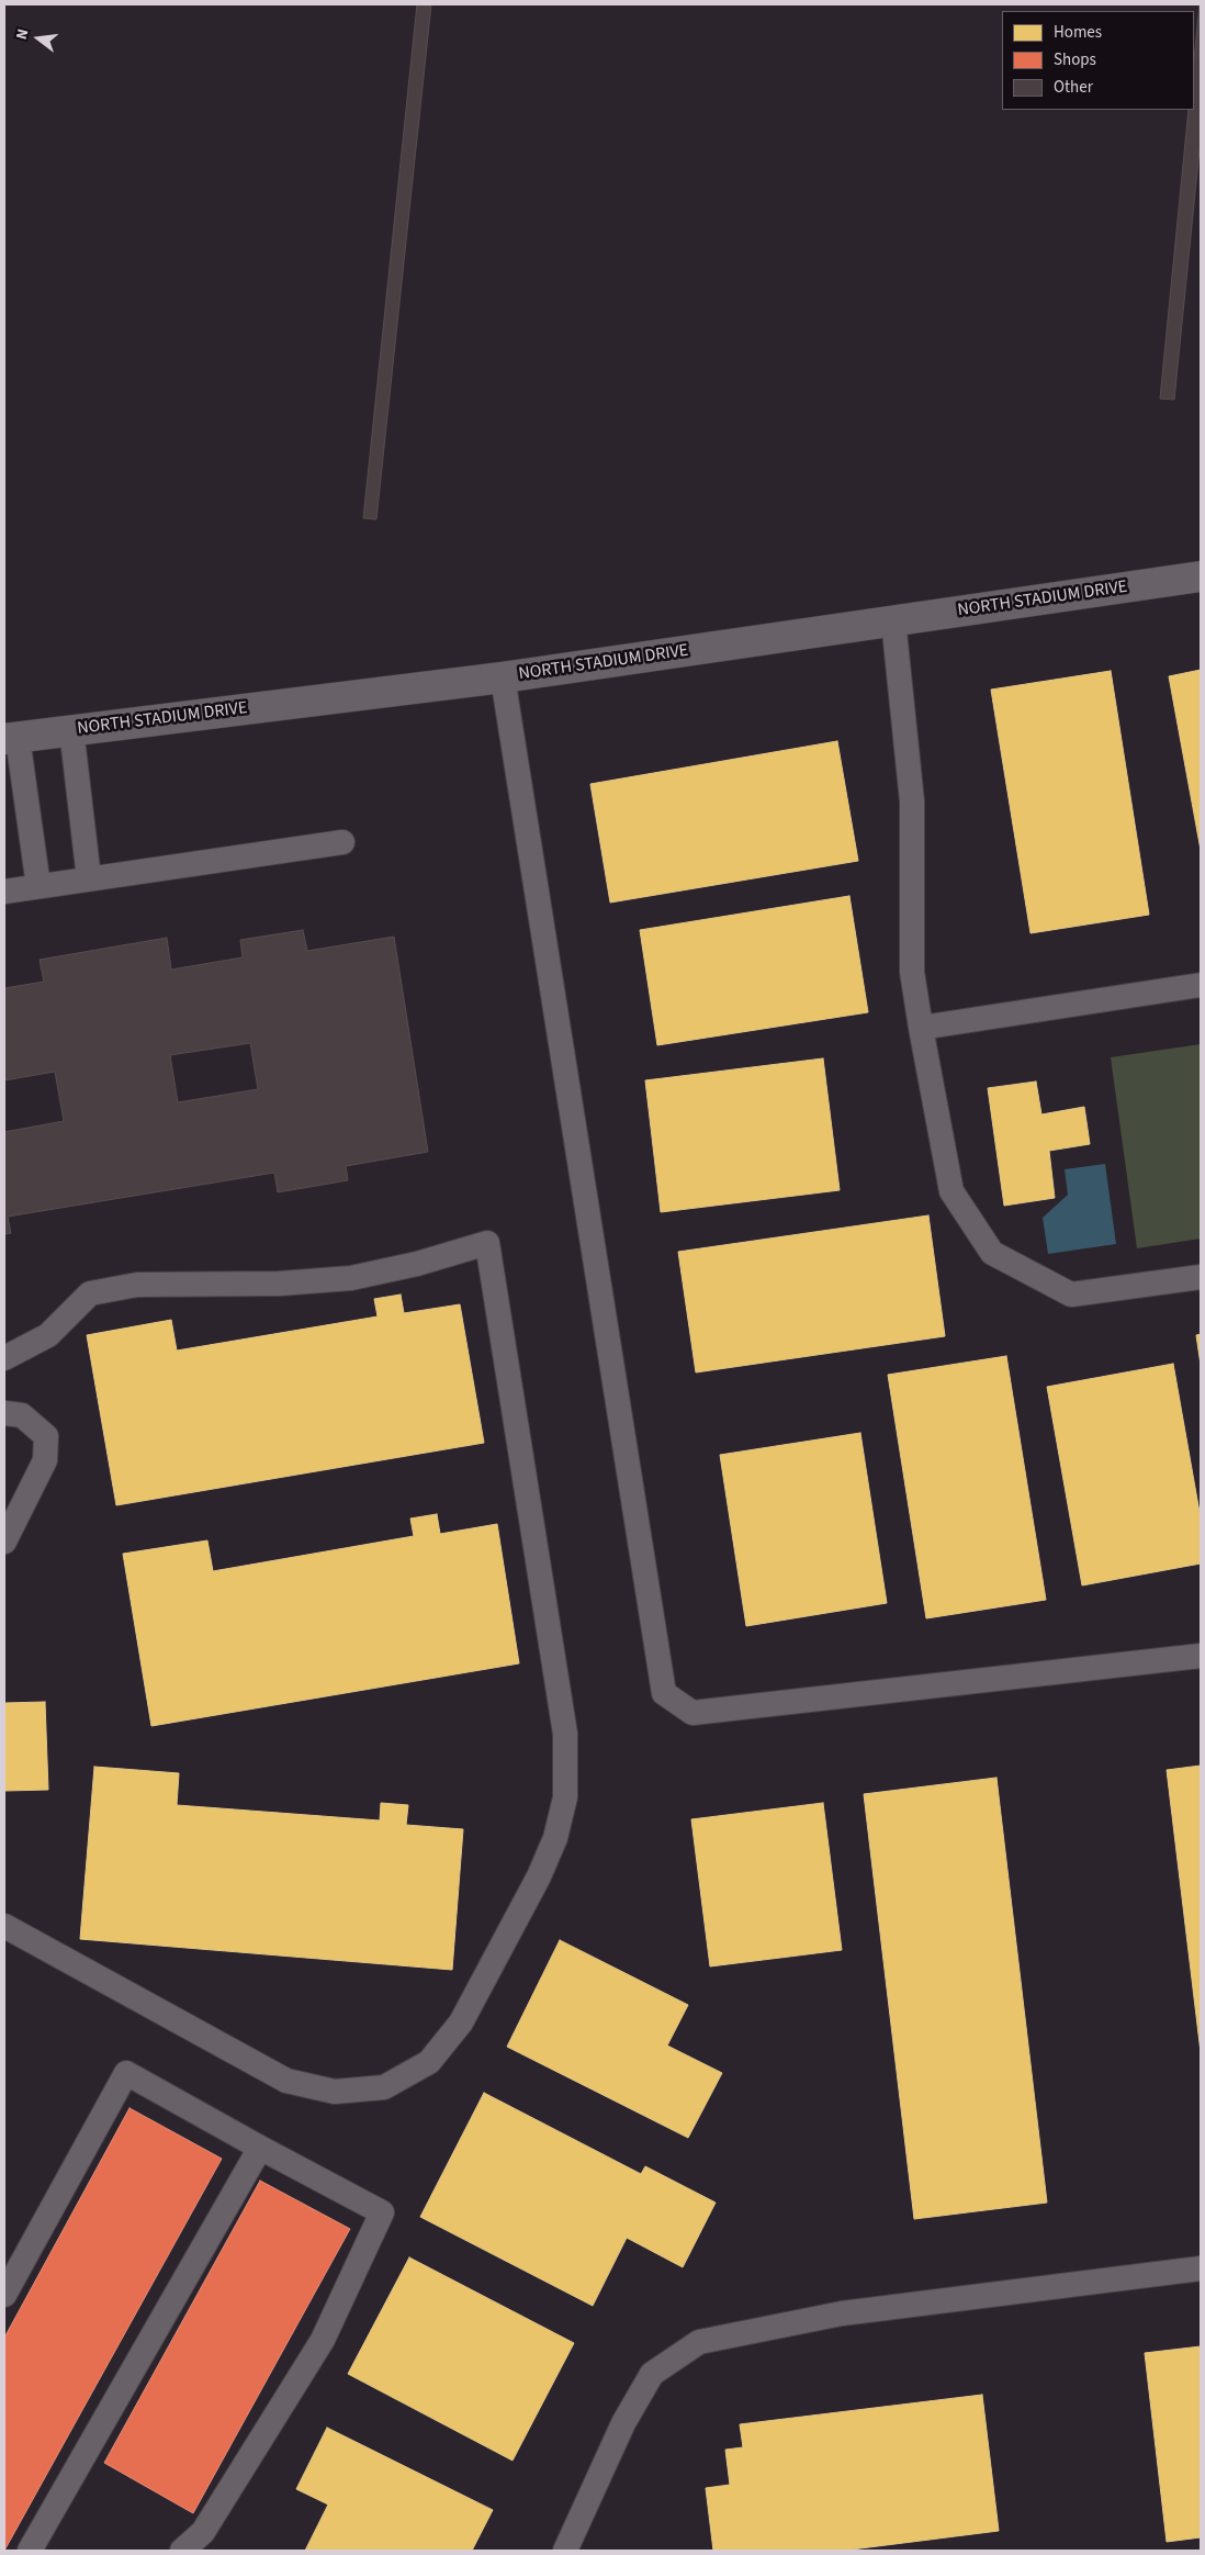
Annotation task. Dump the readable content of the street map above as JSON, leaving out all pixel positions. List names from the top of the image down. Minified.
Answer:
{"streets":{"street":["NORTH STADIUM DRIVE"]},"legend":["Homes","Shops","Other"],"north":"left"}
